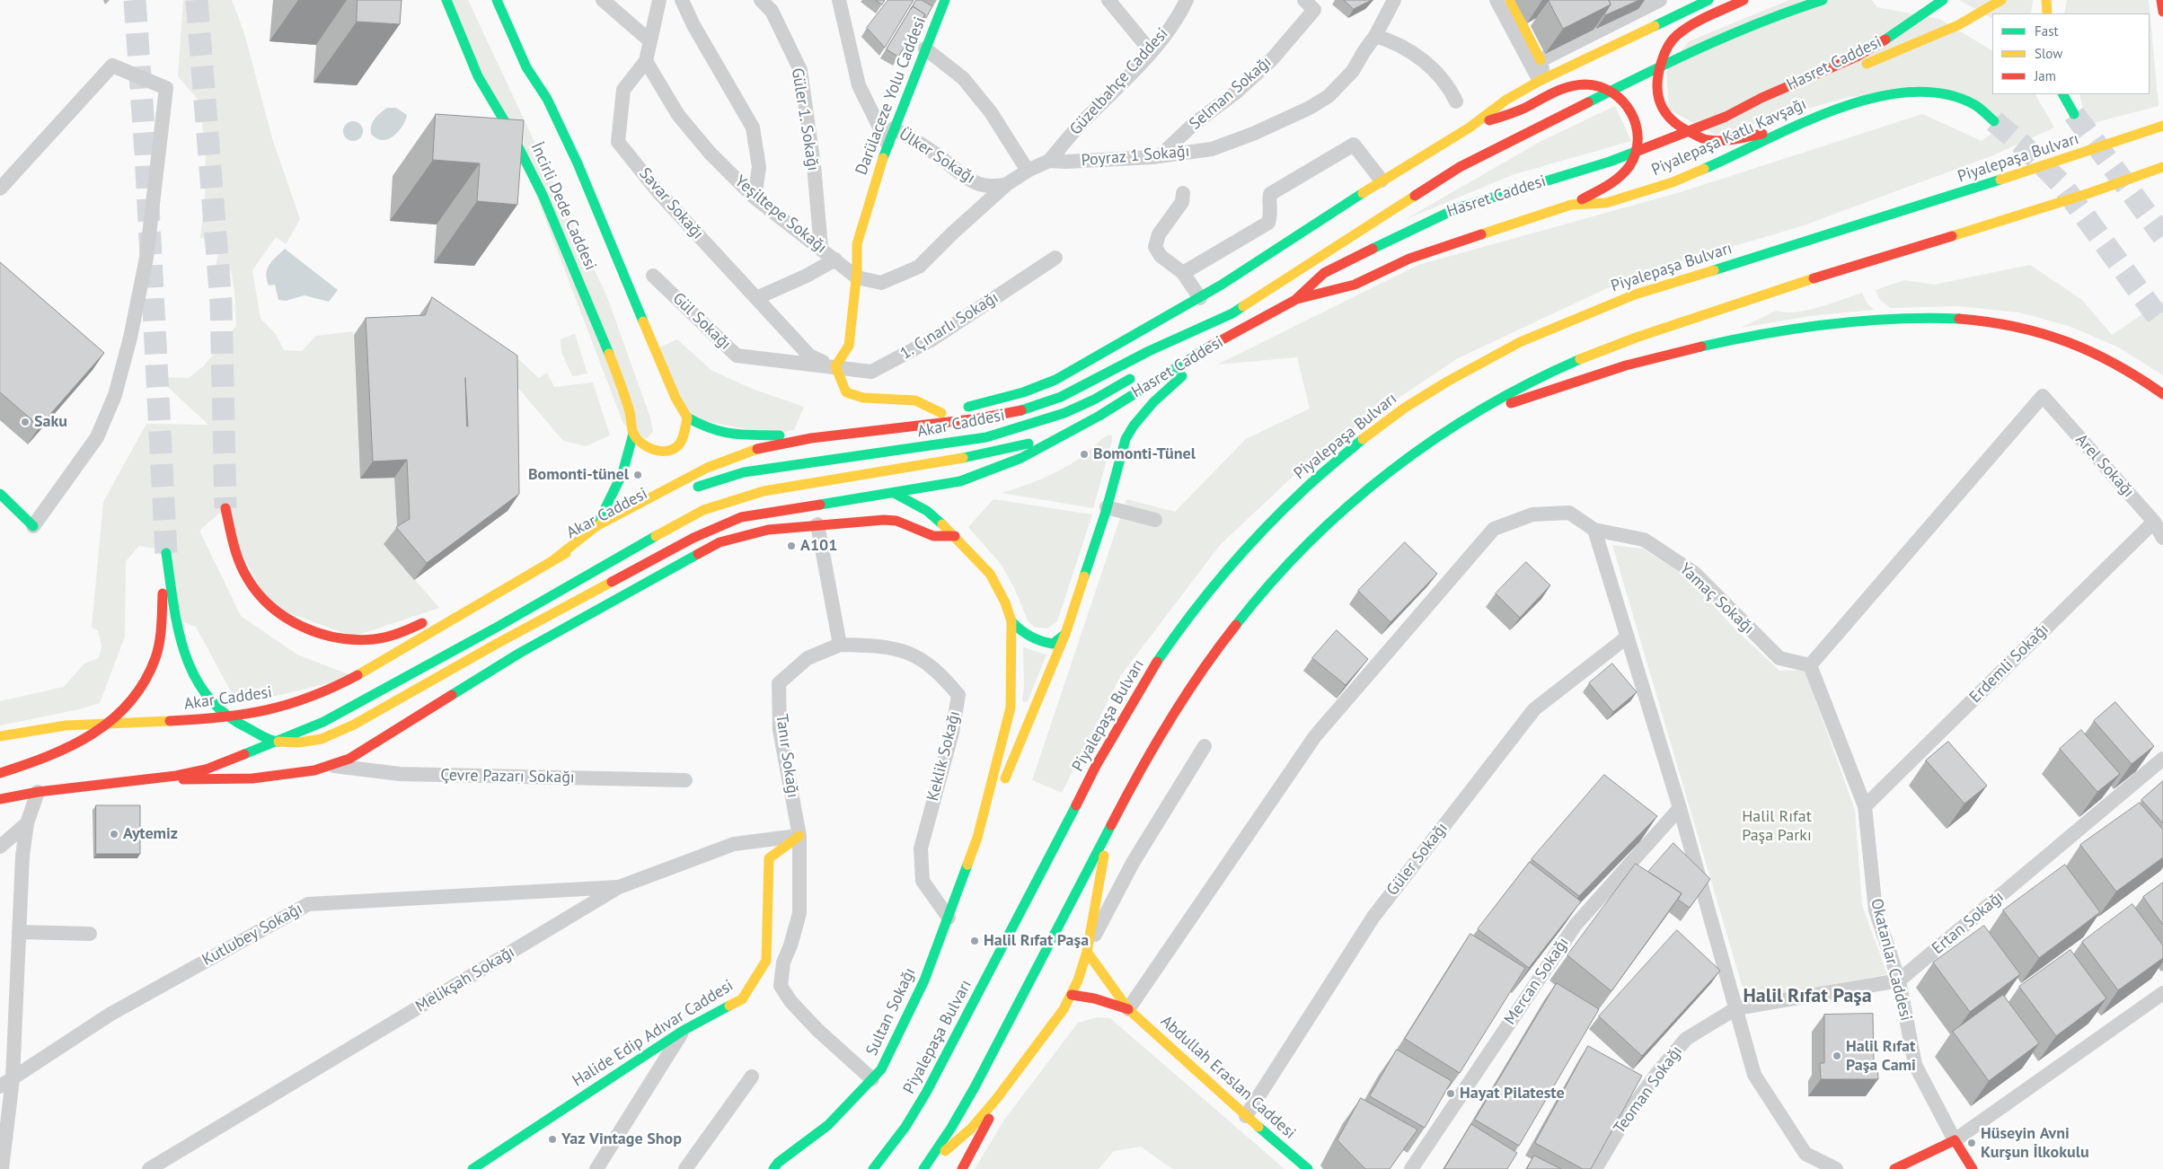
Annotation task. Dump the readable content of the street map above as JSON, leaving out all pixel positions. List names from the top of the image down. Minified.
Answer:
{"streets":{"main road":["Hasret Caddesi","Darülaceze Yolu Caddesi","Piyalepaşa Katlı Kavşağı","Piyalepaşa Bulvarı","İncirli Dede Caddesi","Akar Caddesi","Okatanlar Caddesi","Sultan Sokağı","Halide Edip Adıvar Caddesi","Abdullah Eraslan Caddesi"],"street":["Güzelbahçe Caddesi","Selman Sokağı","Güler 1. Sokağı","Ülker Sokağı","Poyraz 1 Sokağı","Savar Sokağı","Yeşiltepe Sokağı","Gül Sokağı","1. Çınarlı Sokağı","Arel Sokağı","Yamaç Sokağı","Erdemli Sokağı","Tanır Sokağı","Keklik Sokağı","Çevre Pazarı Sokağı","Güler Sokağı","Ertan Sokağı","Kutlubey Sokağı","Melikşah Sokağı","Mercan Sokağı","Teoman Sokağı"]},"crossings":[["Hasret Caddesi","Piyalepaşa Katlı Kavşağı"],["Hasret Caddesi","Akar Caddesi"],["Güzelbahçe Caddesi","Poyraz 1 Sokağı"],["Selman Sokağı","Poyraz 1 Sokağı"],["Darülaceze Yolu Caddesi","Ülker Sokağı"],["Darülaceze Yolu Caddesi","Poyraz 1 Sokağı"],["Darülaceze Yolu Caddesi","Savar Sokağı"],["Darülaceze Yolu Caddesi","Yeşiltepe Sokağı"],["Darülaceze Yolu Caddesi","Gül Sokağı"],["Darülaceze Yolu Caddesi","1. Çınarlı Sokağı"],["Güler 1. Sokağı","Yeşiltepe Sokağı"],["Ülker Sokağı","Poyraz 1 Sokağı"],["Poyraz 1 Sokağı","Yeşiltepe Sokağı"],["Savar Sokağı","Yeşiltepe Sokağı"],["Savar Sokağı","Gül Sokağı"],["Savar Sokağı","1. Çınarlı Sokağı"],["Gül Sokağı","1. Çınarlı Sokağı"],["Akar Caddesi","Çevre Pazarı Sokağı"],["Arel Sokağı","Yamaç Sokağı"],["Arel Sokağı","Erdemli Sokağı"],["Arel Sokağı","Okatanlar Caddesi"],["Yamaç Sokağı","Okatanlar Caddesi"],["Erdemli Sokağı","Okatanlar Caddesi"],["Tanır Sokağı","Keklik Sokağı"],["Tanır Sokağı","Melikşah Sokağı"],["Tanır Sokağı","Sultan Sokağı"],["Tanır Sokağı","Halide Edip Adıvar Caddesi"],["Keklik Sokağı","Sultan Sokağı"],["Güler Sokağı","Abdullah Eraslan Caddesi"],["Ertan Sokağı","Okatanlar Caddesi"],["Kutlubey Sokağı","Melikşah Sokağı"],["Melikşah Sokağı","Halide Edip Adıvar Caddesi"]],"districts":["Halil Rıfat Paşa"],"parks":["Halil Rıfat Paşa Parkı"],"places":["Saku","Bomonti-Tünel","Bomonti-tünel","A101","Aytemiz","Halil Rıfat Paşa","Halil Rıfat Paşa Cami","Hayat Pilateste","Yaz Vintage Shop","Hüseyin Avni Kurşun İlkokulu"],"legend":["Fast","Slow","Jam"]}
